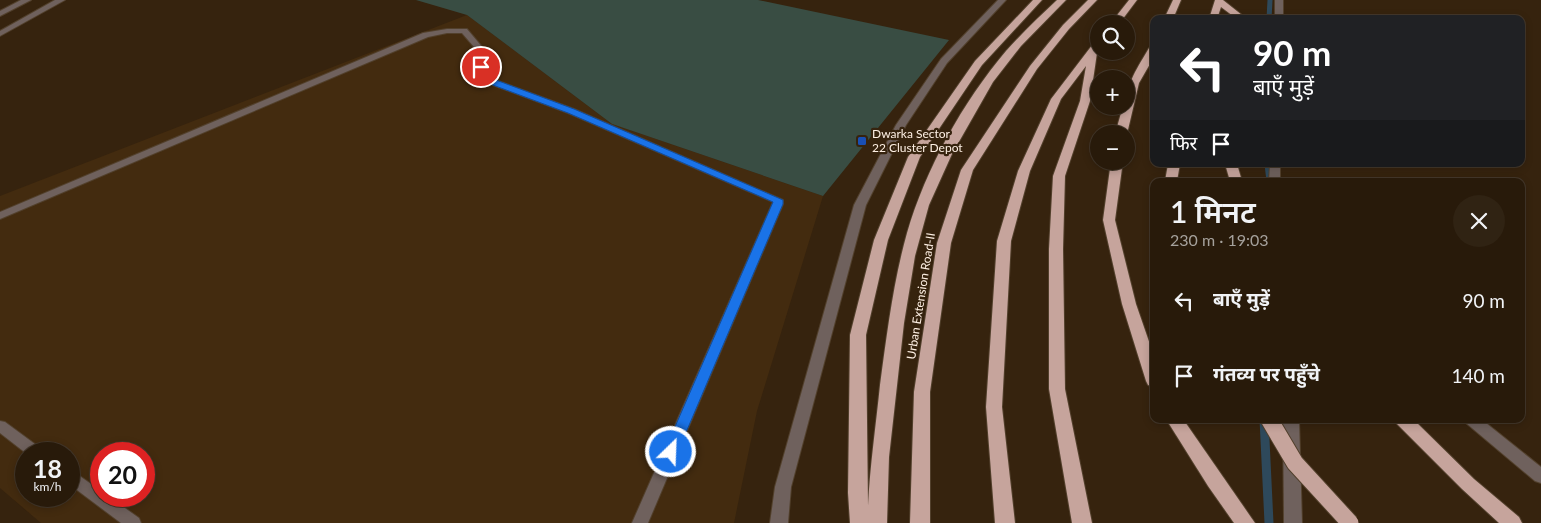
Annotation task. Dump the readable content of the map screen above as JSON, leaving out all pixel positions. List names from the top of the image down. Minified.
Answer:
{"streets":{"highway":["Urban Extension Road-II"]},"places":{"transit":["Dwarka Sector 22 Cluster Depot"]},"page":{"map_buttons":["+","−"],"turn":["90 m","बाएँ मुड़ें"],"then":"फिर","heading":["1 मिनट","230 m · 19:03"],"list":[{"name":"बाएँ मुड़ें","value":"90 m"},{"name":"गंतव्य पर पहुँचे","value":"140 m"}],"speed":"18 km/h","limit":"20"}}
